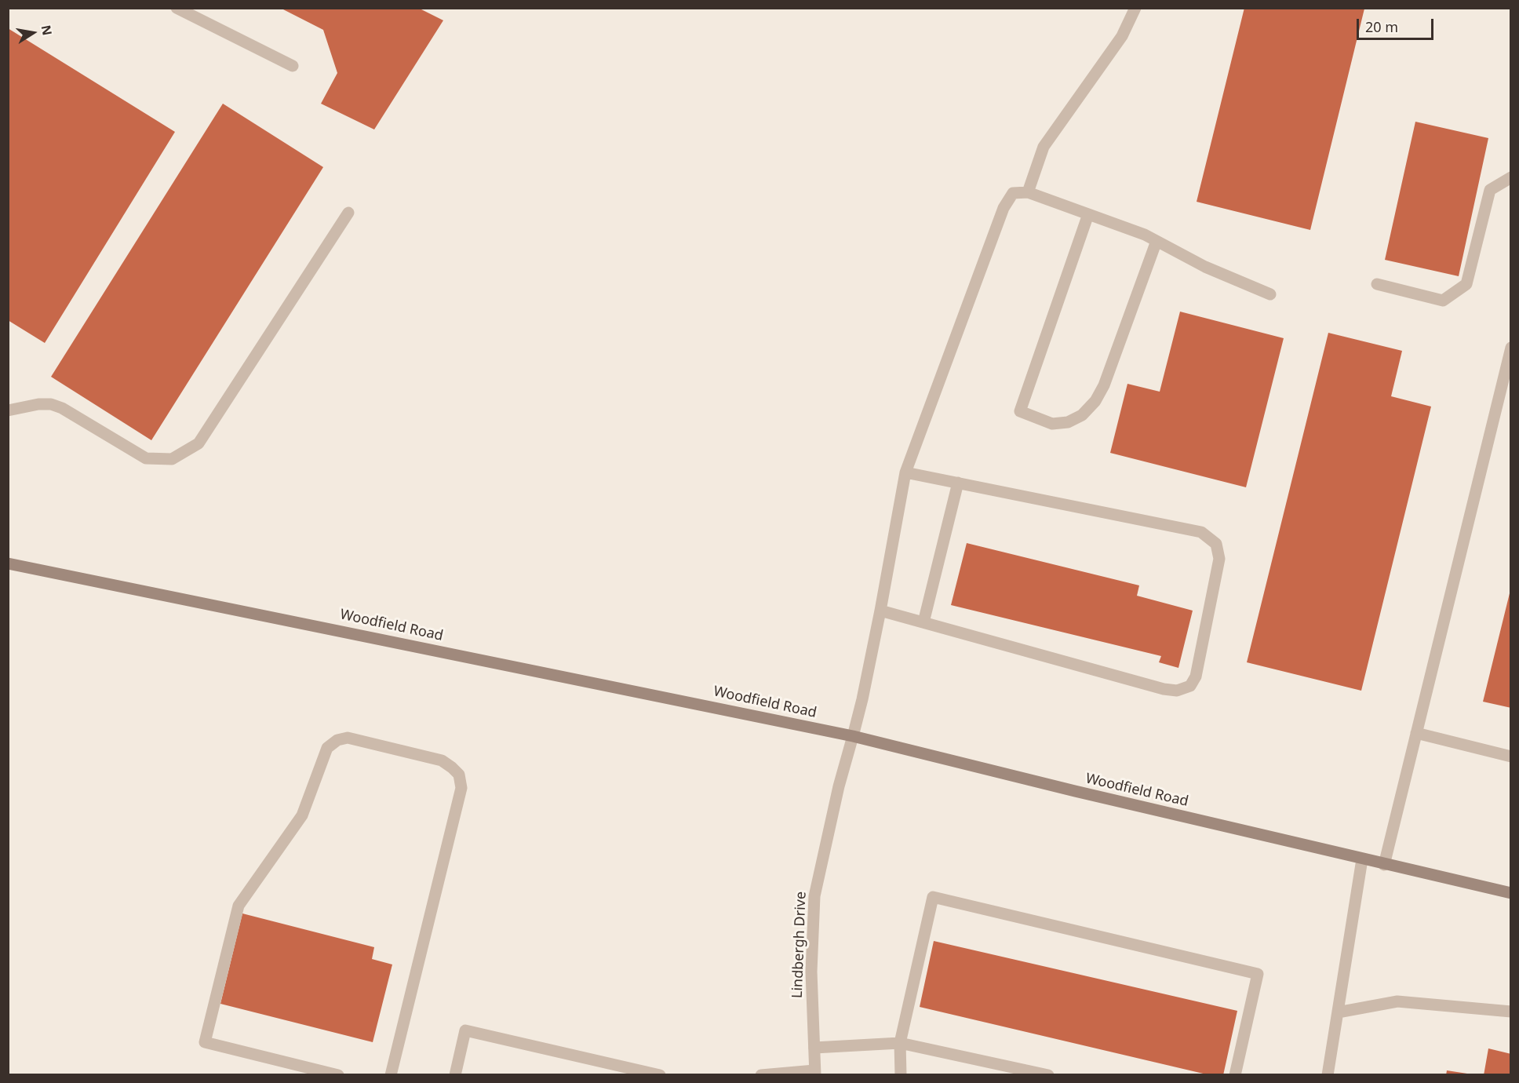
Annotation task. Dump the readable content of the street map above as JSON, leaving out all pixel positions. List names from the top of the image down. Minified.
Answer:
{"streets":{"main road":["Woodfield Road"],"street":["Lindbergh Drive"]},"crossings":[["Woodfield Road","Lindbergh Drive"]],"scale_bar":"20 m","north":"right"}
